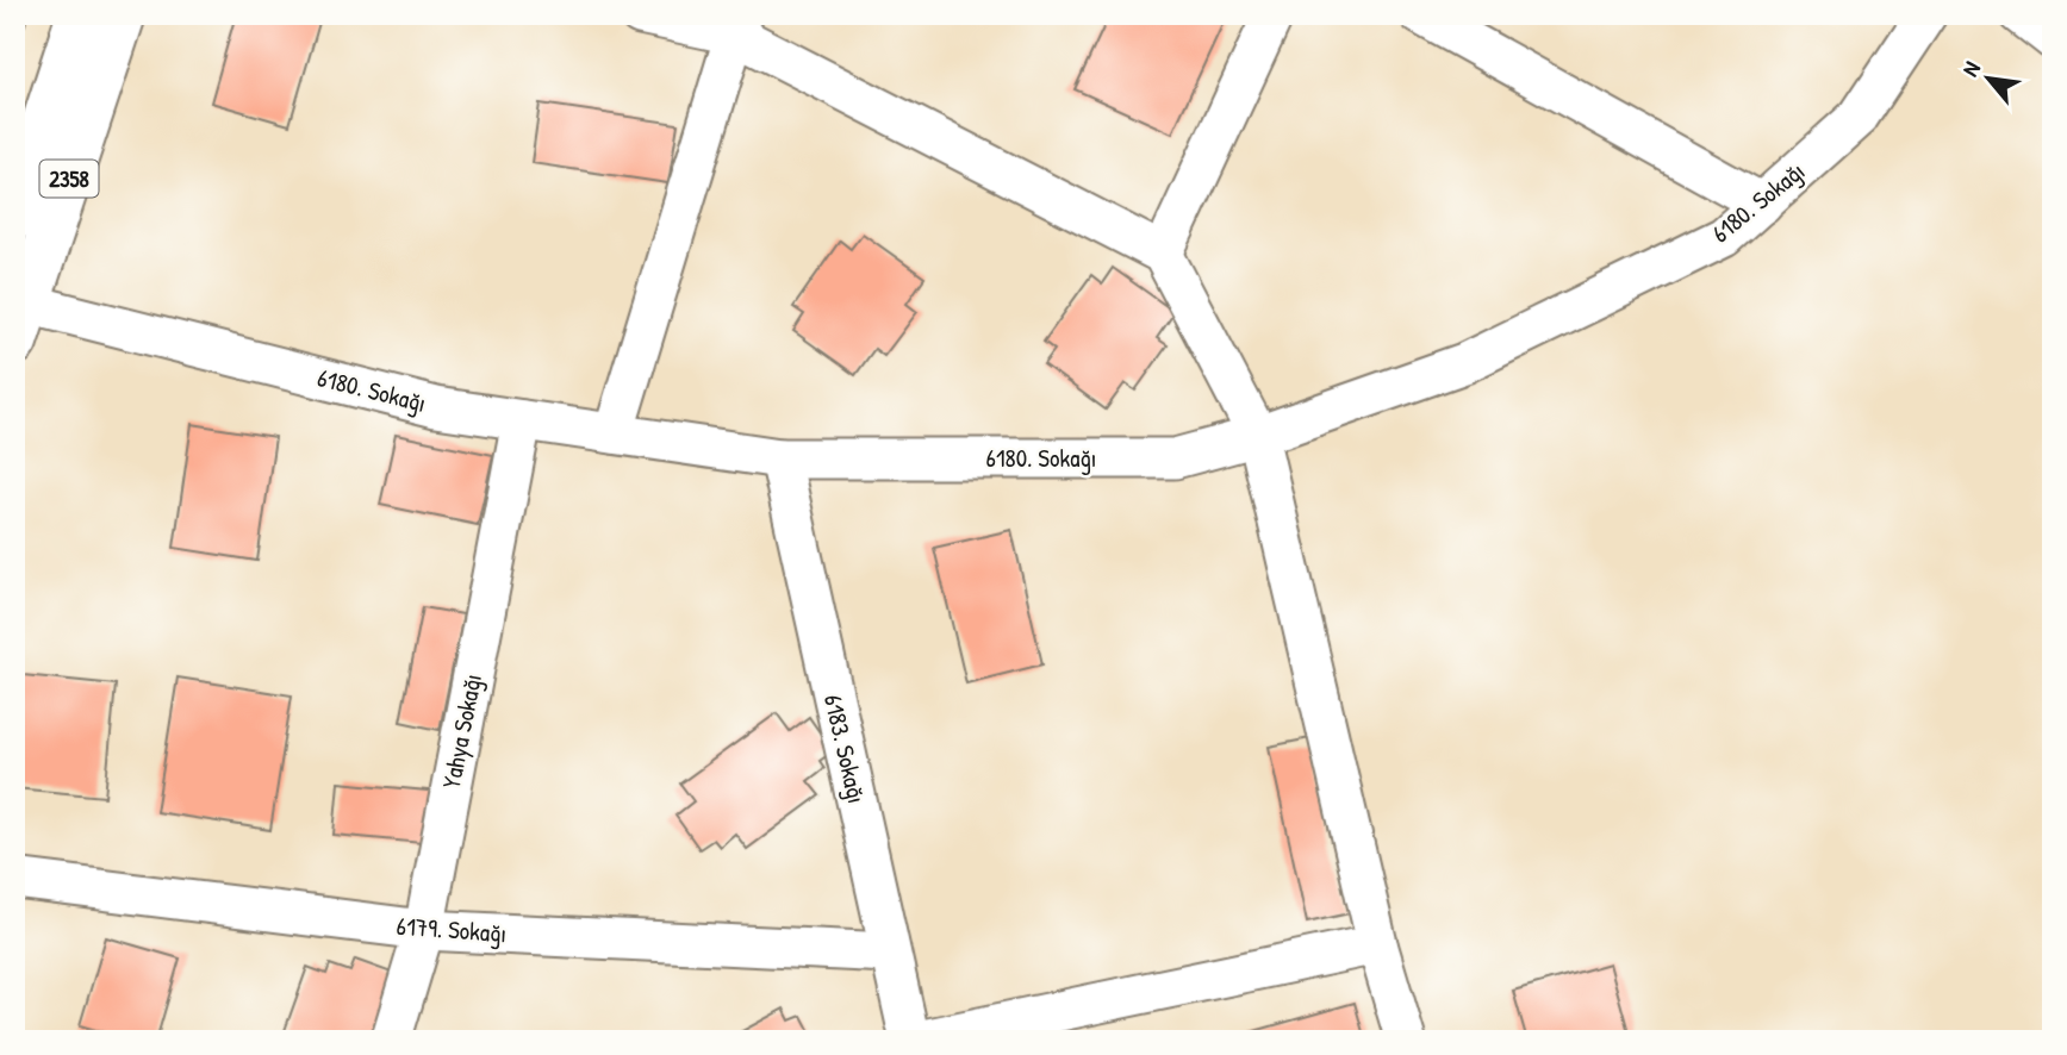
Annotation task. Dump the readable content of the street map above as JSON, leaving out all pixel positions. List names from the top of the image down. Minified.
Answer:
{"streets":{"main road":["2358"],"street":["6180. Sokağı","Yahya Sokağı","6183. Sokağı","6179. Sokağı"]},"crossings":[["2358","6180. Sokağı"],["6180. Sokağı","Yahya Sokağı"],["6180. Sokağı","6183. Sokağı"],["Yahya Sokağı","6179. Sokağı"],["6183. Sokağı","6179. Sokağı"]],"north":"top left"}
